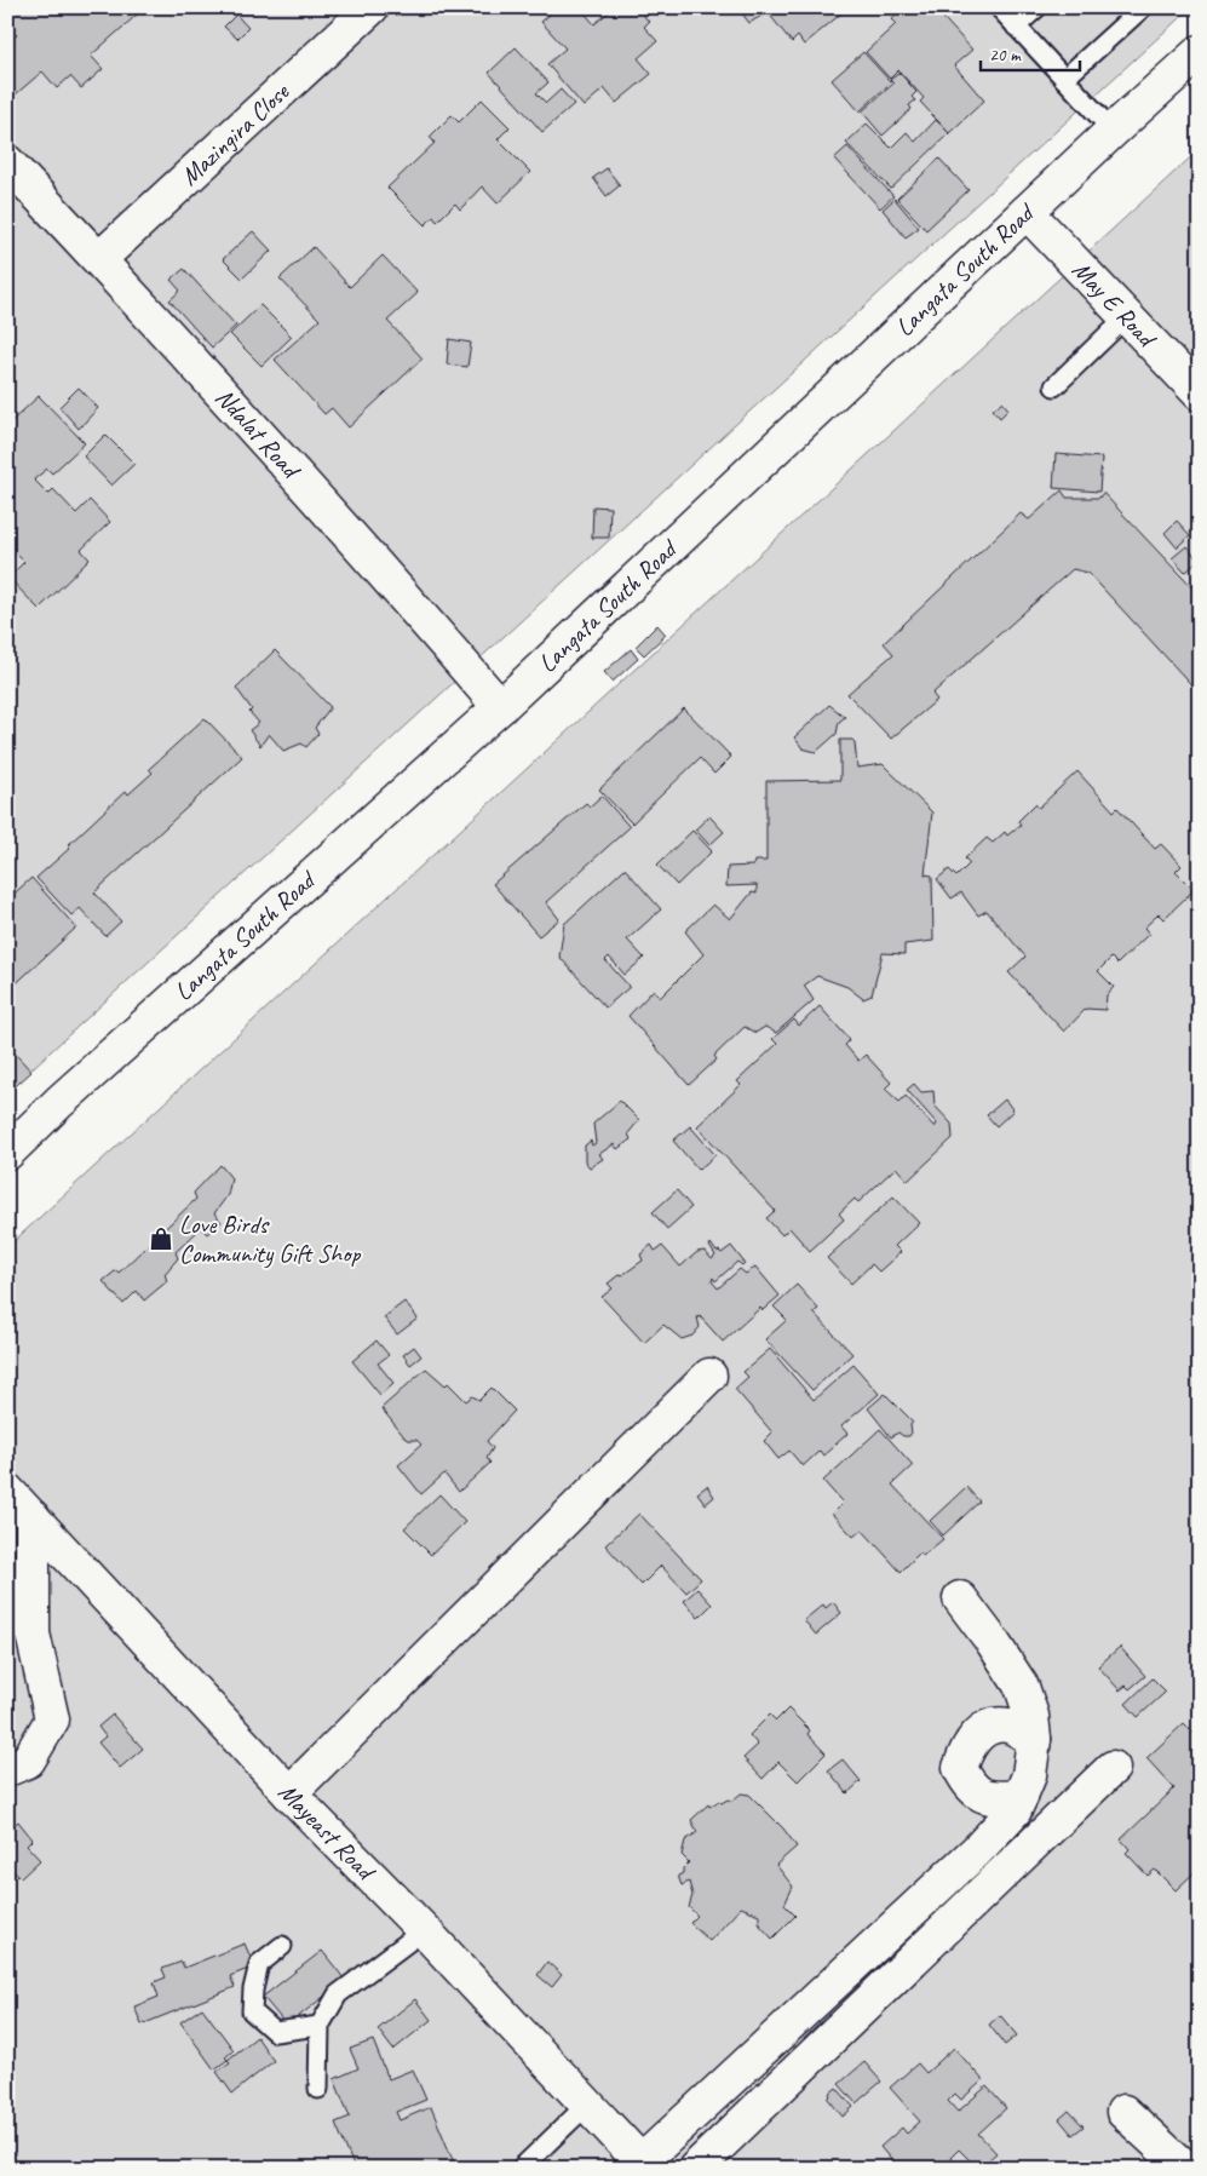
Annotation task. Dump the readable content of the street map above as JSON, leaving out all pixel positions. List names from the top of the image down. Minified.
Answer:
{"streets":{"street":["Mazingira Close","Langata South Road","May E Road","Ndalat Road","Mayeast Road"]},"crossings":[["Mazingira Close","Ndalat Road"],["Langata South Road","May E Road"],["Langata South Road","Ndalat Road"]],"places":{"shop":["Love Birds Community Gift Shop"]},"scale_bar":"20 m"}
